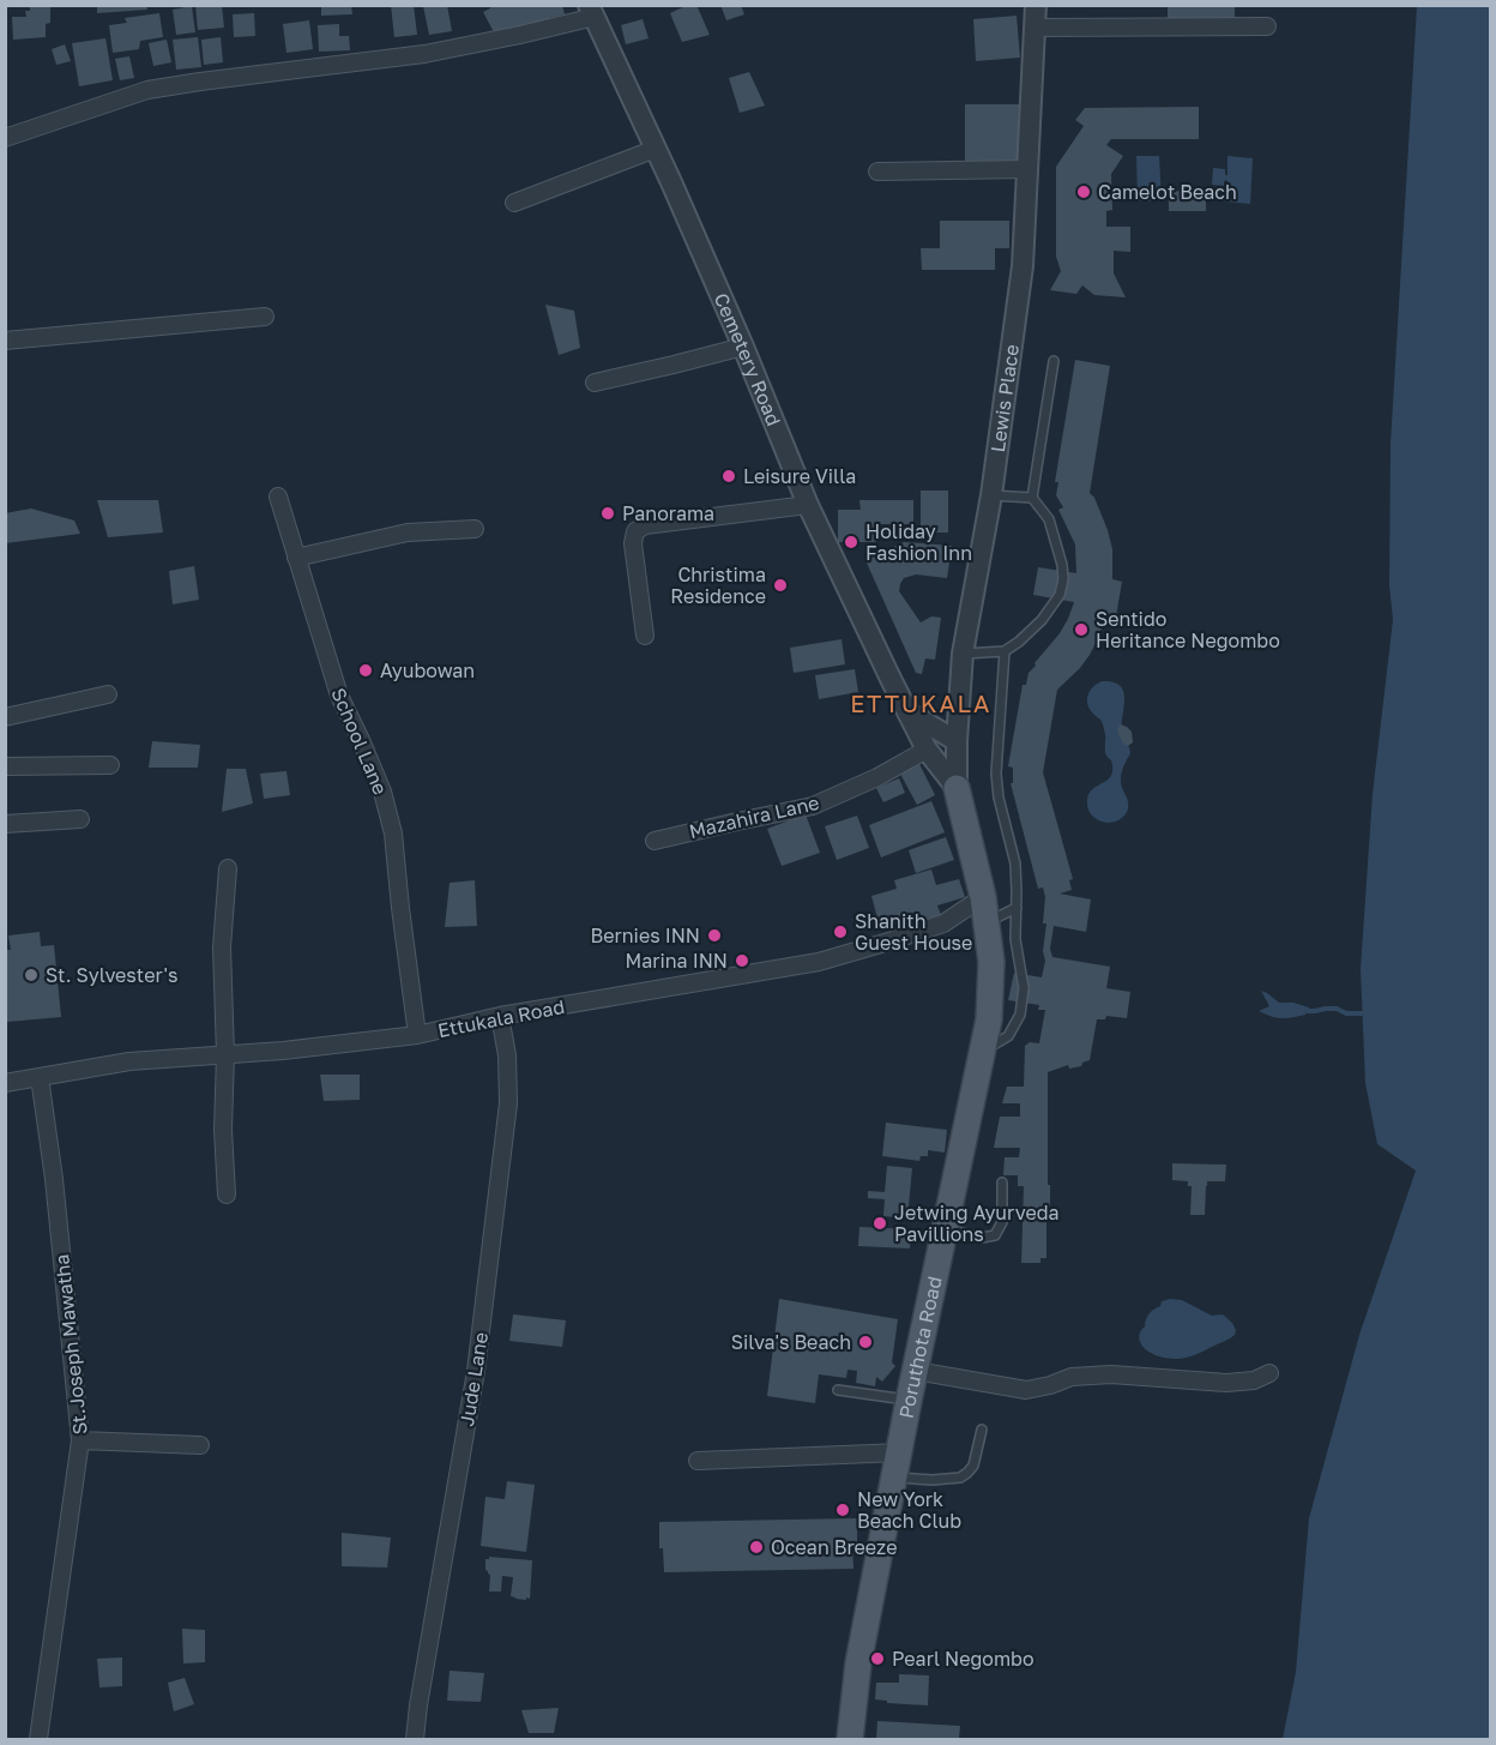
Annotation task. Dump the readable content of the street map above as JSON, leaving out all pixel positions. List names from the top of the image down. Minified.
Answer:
{"streets":{"main road":["Poruthota Road"],"street":["Cemetery Road","Lewis Place","School Lane","Mazahira Lane","Ettukala Road","St.Joseph Mawatha","Jude Lane"]},"crossings":[["Cemetery Road","Lewis Place"],["Cemetery Road","Mazahira Lane"],["Cemetery Road","Poruthota Road"],["Lewis Place","Poruthota Road"],["School Lane","Ettukala Road"],["Ettukala Road","St.Joseph Mawatha"],["Ettukala Road","Poruthota Road"],["Ettukala Road","Jude Lane"]],"districts":["ETTUKALA"],"places":["Camelot Beach","Leisure Villa","Panorama","Holiday Fashion Inn","Christima Residence","Sentido Heritance Negombo","Ayubowan","Shanith Guest House","Bernies INN","Marina INN","St. Sylvester's","Jetwing Ayurveda Pavillions","Silva's Beach","New York Beach Club","Ocean Breeze","Pearl Negombo"]}
